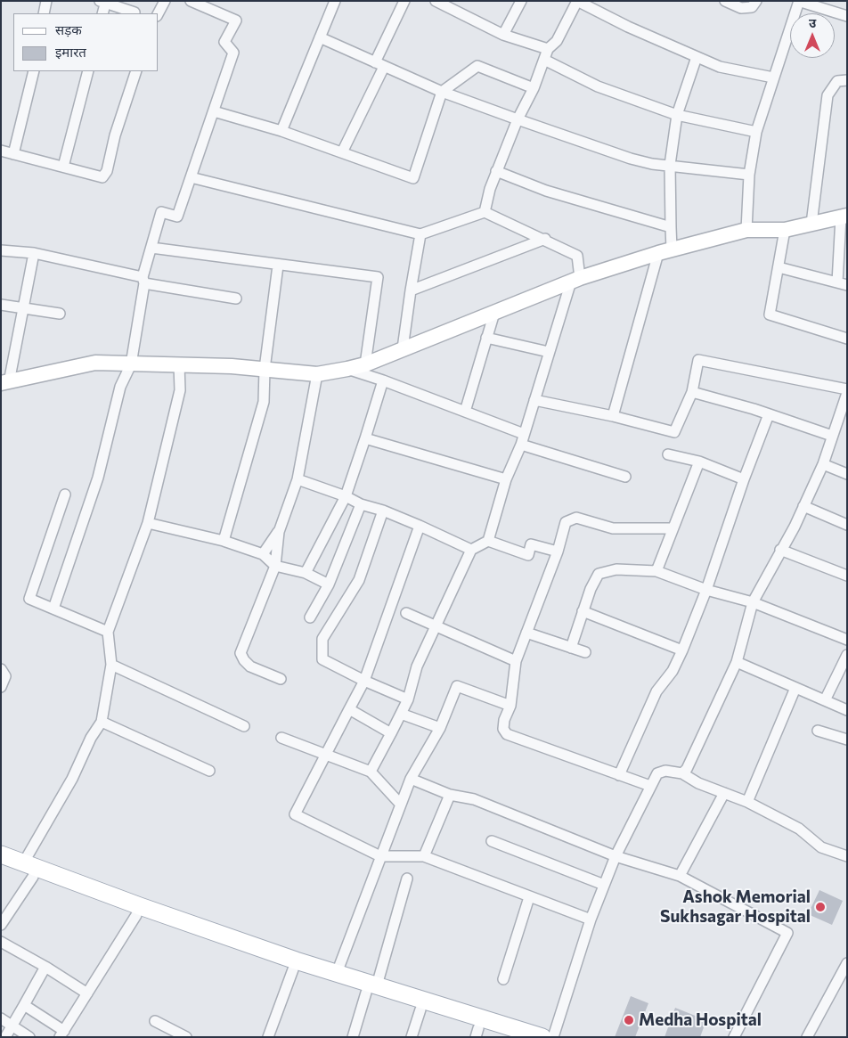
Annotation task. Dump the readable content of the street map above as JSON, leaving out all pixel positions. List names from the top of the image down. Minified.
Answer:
{"places":["Ashok Memorial Sukhsagar Hospital","Medha Hospital"],"legend":["सड़क","इमारत"],"north":"top"}
